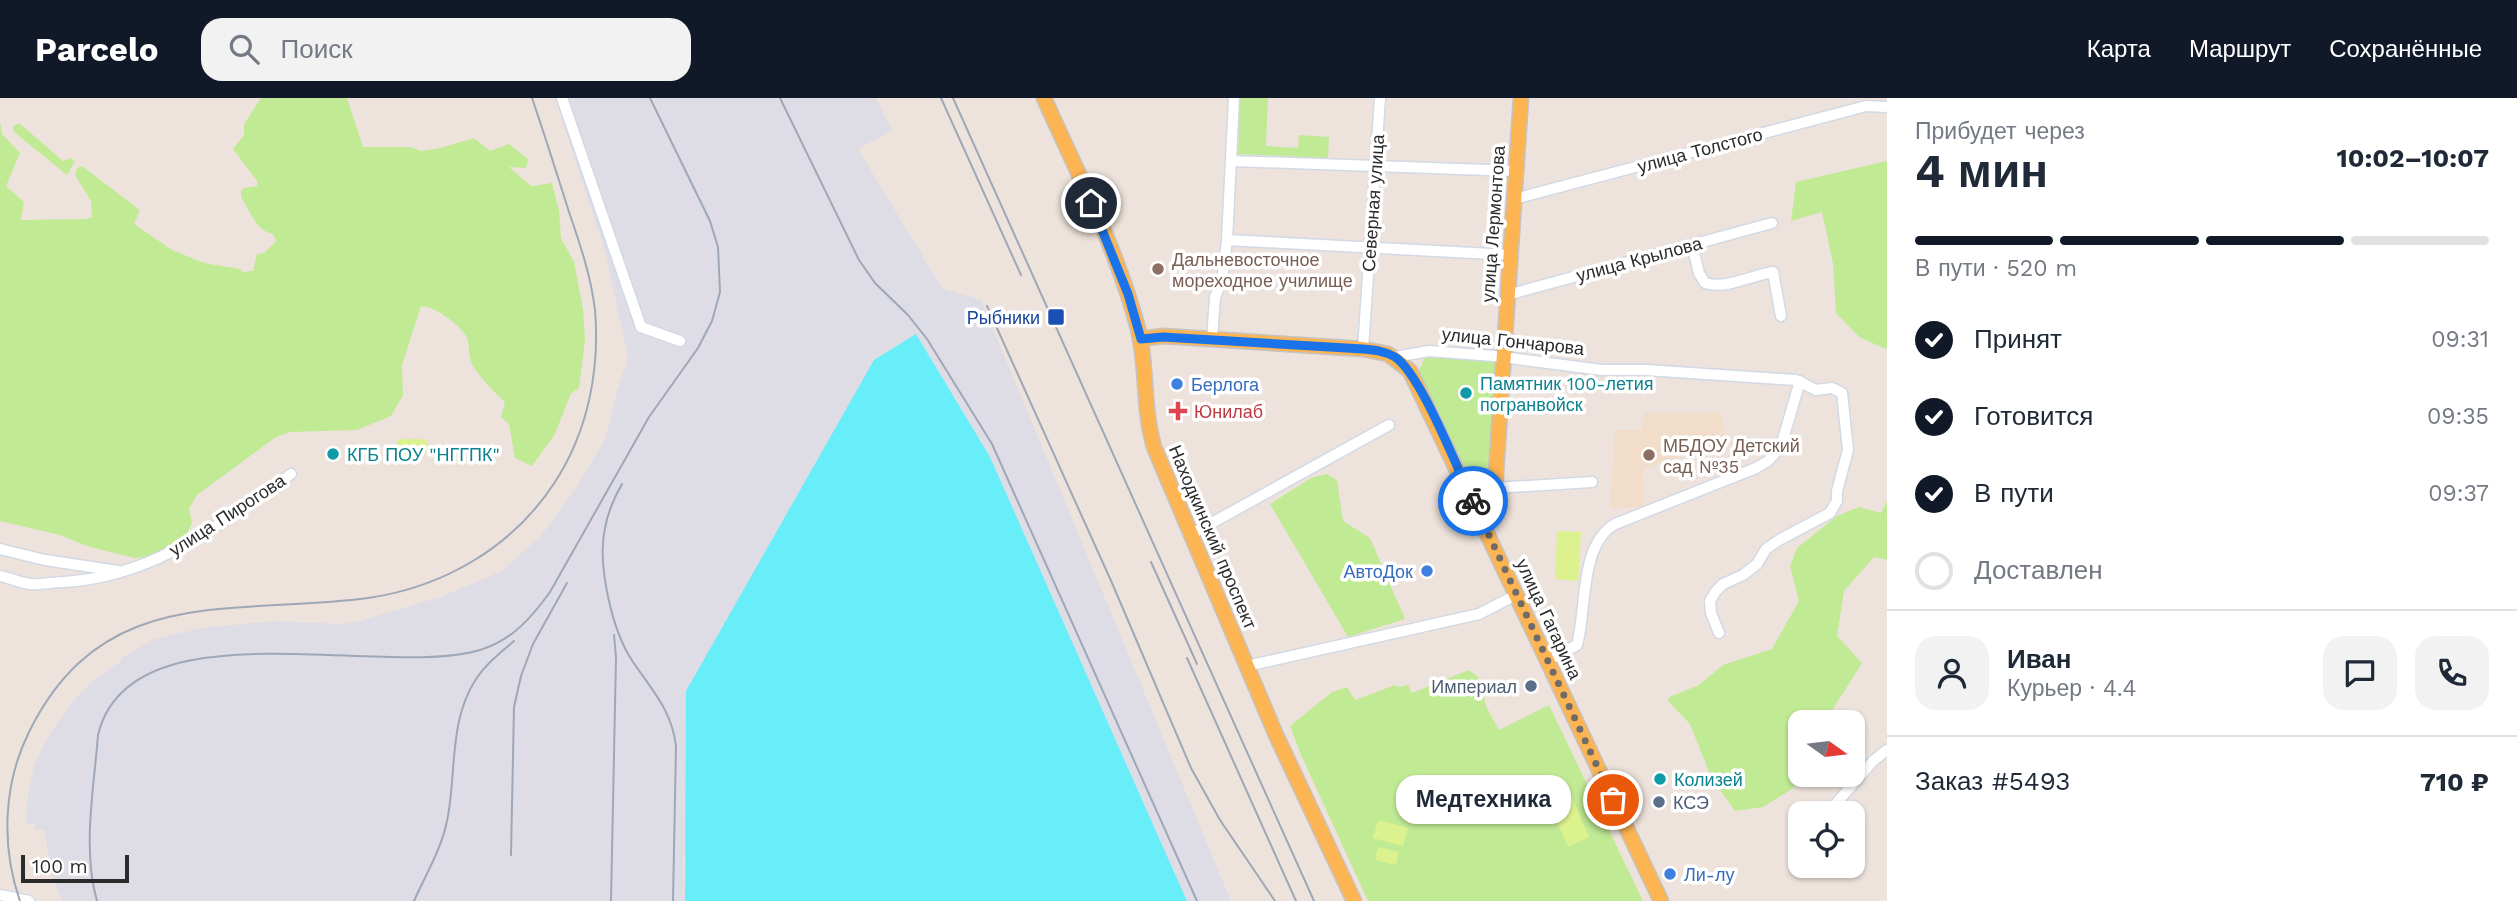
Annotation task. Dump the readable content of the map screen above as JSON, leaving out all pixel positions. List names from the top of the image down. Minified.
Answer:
{"streets":{"main road":["улица Лермонтова","улица Гончарова","Находкинский проспект","улица Гагарина"],"street":["улица Толстого","Северная улица","улица Крылова","улица Пирогова"]},"crossings":[["улица Толстого","улица Лермонтова"],["Северная улица","улица Гончарова"],["улица Лермонтова","улица Крылова"],["улица Лермонтова","улица Гончарова"],["улица Лермонтова","улица Гагарина"],["улица Гончарова","Находкинский проспект"],["улица Гончарова","улица Гагарина"]],"places":{"other":["Дальневосточное мореходное училище","Берлога","Памятник 100-летия погранвойск","КГБ ПОУ \"НГГПК\"","МБДОУ Детский сад №35","АвтоДок","Империал","Колизей","Медтехника","КСЭ","Ли-лу"],"transit":["Рыбники"],"health":["Юнилаб"]},"scale_bar":"100 m","north":"right","page":{"header":"Parcelo","search":"Поиск","nav":["Карта","Маршрут","Сохранённые"],"heading":["4 мин","Прибудет через","10:02–10:07"],"panel":["Иван","Курьер · 4.4","Заказ #5493","710 ₽"],"bar":"В пути · 520 m","list":[["Принят","09:31"],["Готовится","09:35"],["В пути","09:37"],"Доставлен"],"bubble":"Медтехника","scale":"100 m"}}
